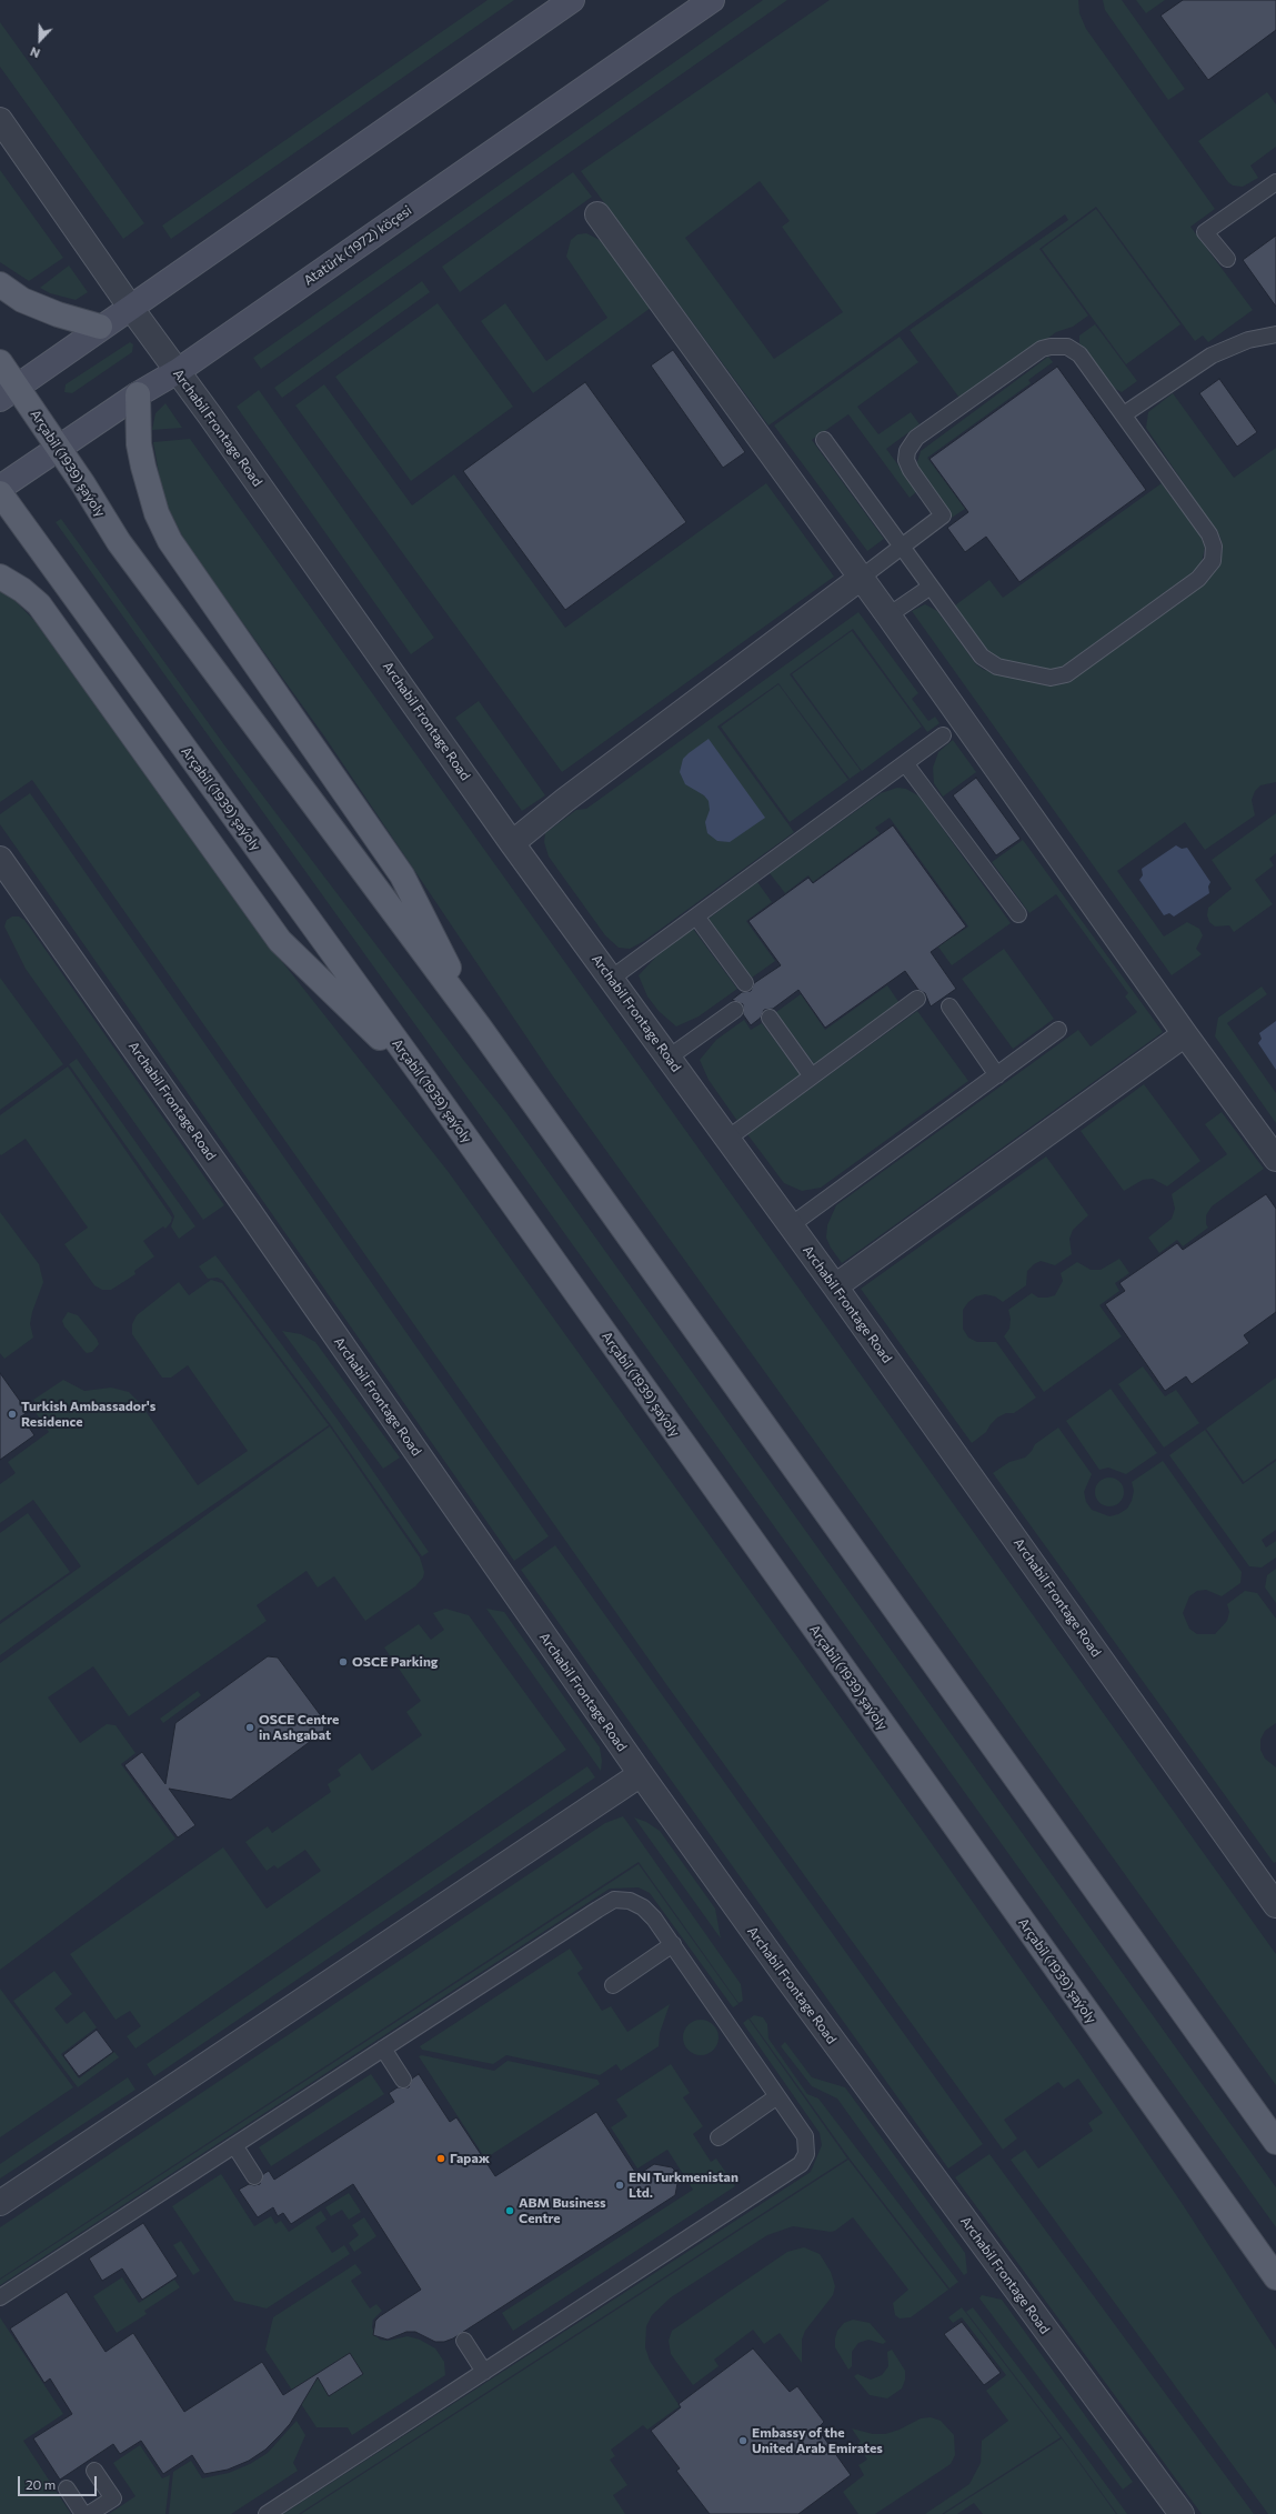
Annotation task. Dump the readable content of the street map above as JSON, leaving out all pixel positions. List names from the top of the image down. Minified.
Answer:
{"streets":{"main road":["Atatürk (1972) köçesi","Arçabil (1939) şaýoly"],"street":["Archabil Frontage Road"]},"crossings":[["Atatürk (1972) köçesi","Archabil Frontage Road"],["Atatürk (1972) köçesi","Arçabil (1939) şaýoly"]],"places":["Turkish Ambassador's Residence","OSCE Parking","OSCE Centre in Ashgabat","Гараж","ENI Turkmenistan Ltd.","ABM Business Centre","Embassy of the United Arab Emirates"],"scale_bar":"20 m","north":"bottom"}
